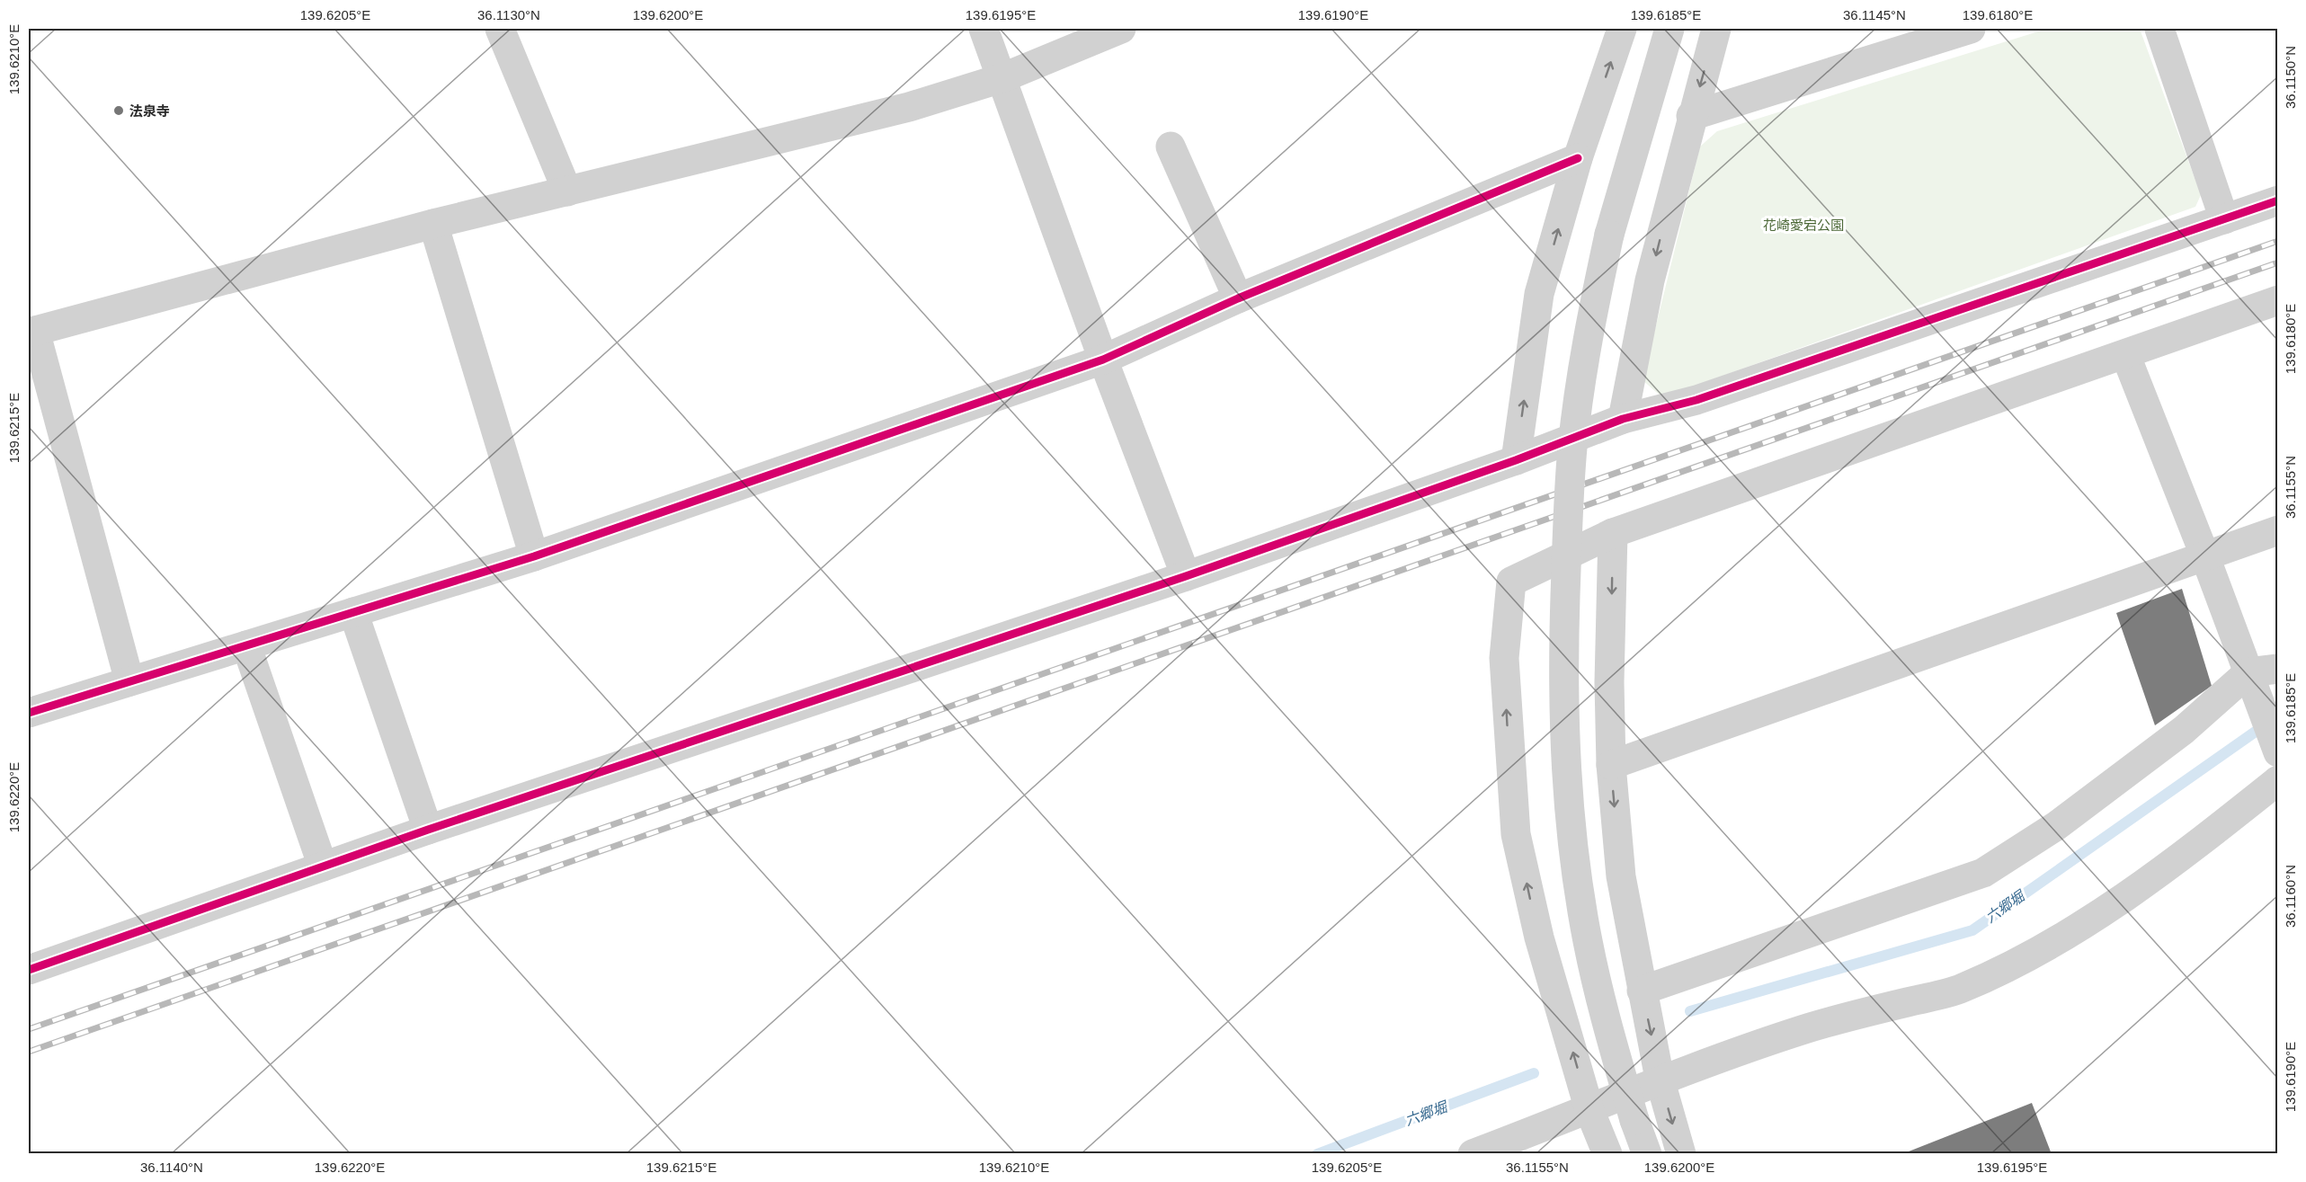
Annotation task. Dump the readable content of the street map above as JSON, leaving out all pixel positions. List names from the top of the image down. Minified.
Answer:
{"water":["六郷堀"],"parks":["花崎愛宕公園"],"places":["法泉寺"],"coordinates":["139.6205°E","36.1130°N","139.6200°E","139.6195°E","139.6190°E","139.6185°E","36.1145°N","139.6180°E","139.6210°E","36.1150°N","139.6215°E","36.1155°N","139.6220°E","36.1160°N","36.1140°N"]}
